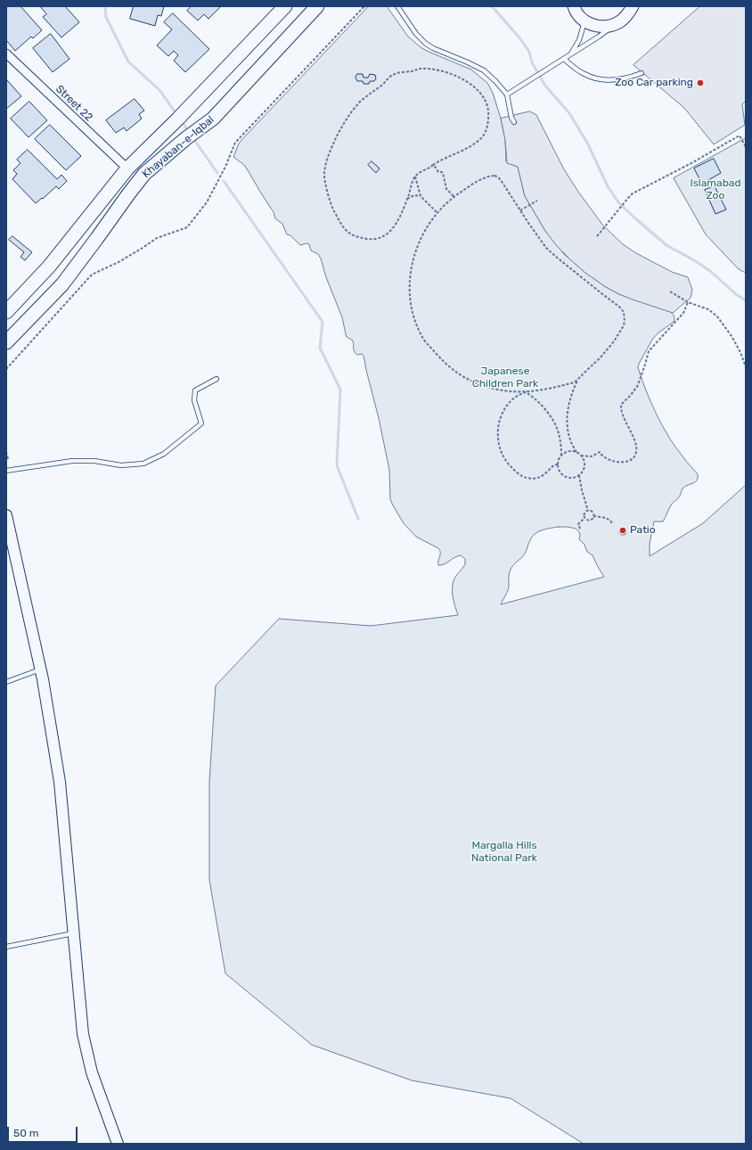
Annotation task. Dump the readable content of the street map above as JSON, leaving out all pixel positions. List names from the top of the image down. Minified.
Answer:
{"streets":{"main road":["Khayaban-e-Iqbal"],"street":["Street 22"]},"crossings":[["Street 22","Khayaban-e-Iqbal"]],"parks":["Islamabad Zoo","Japanese Children Park","Margalla Hills National Park"],"places":["Zoo Car parking","Patio"],"scale_bar":"50 m"}
